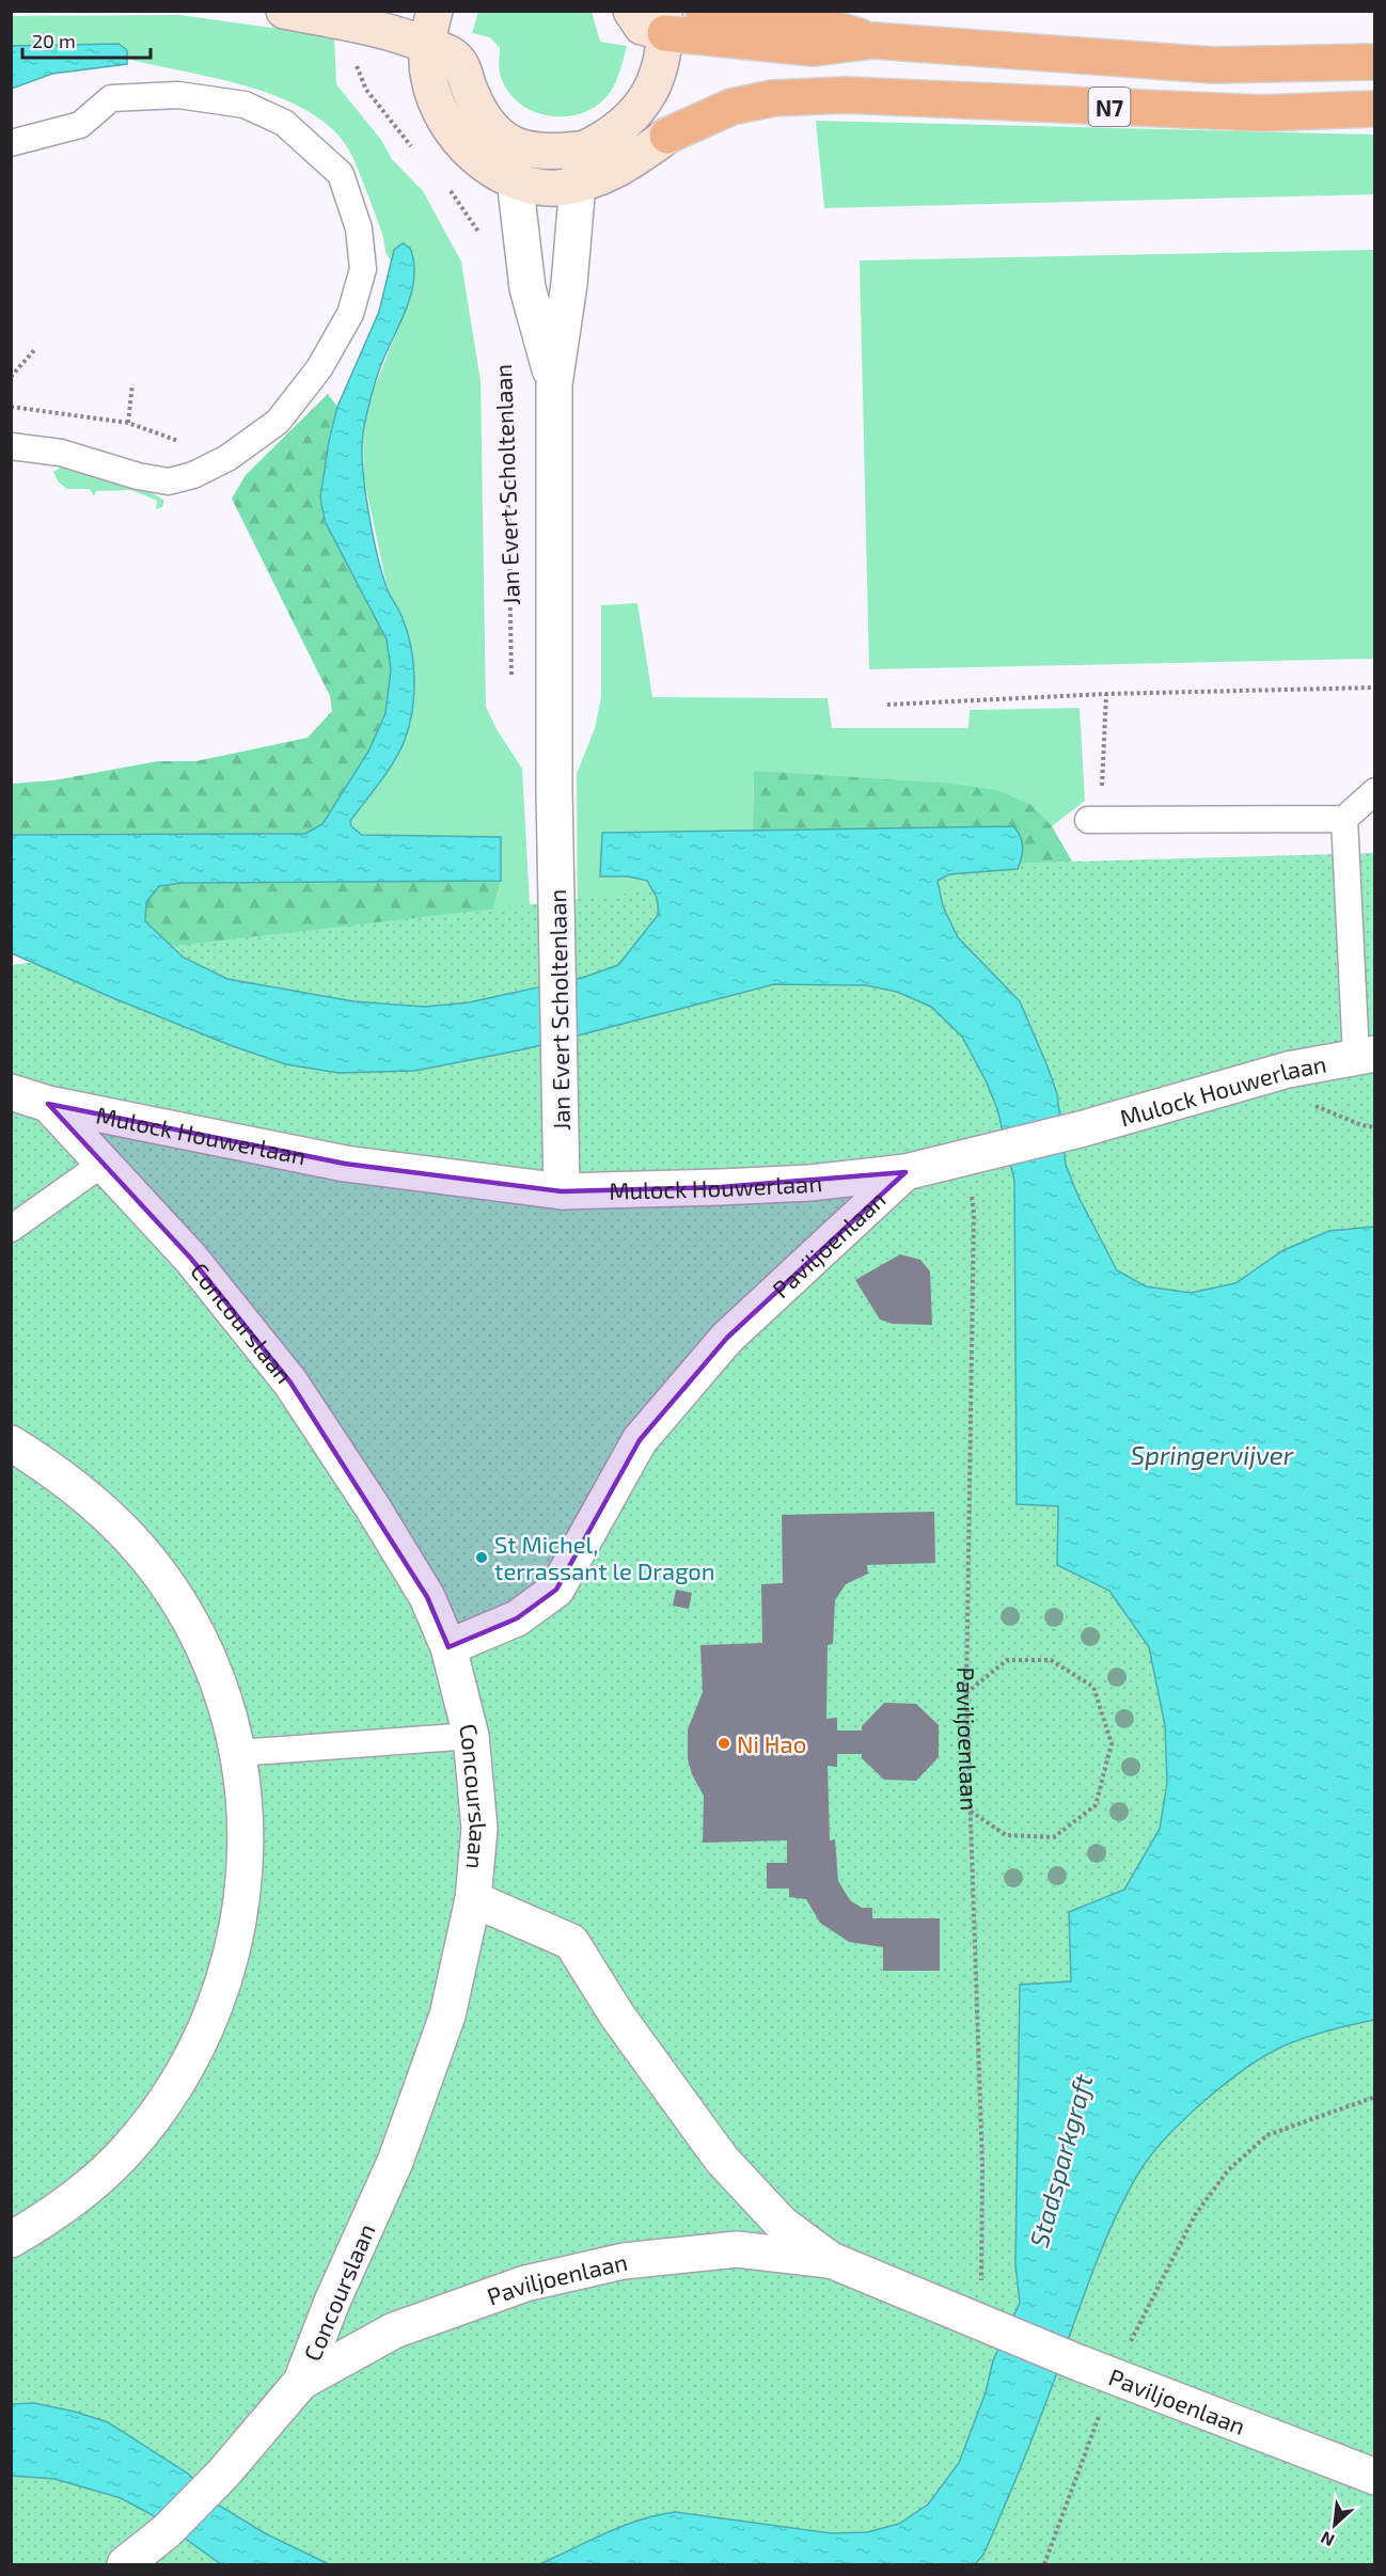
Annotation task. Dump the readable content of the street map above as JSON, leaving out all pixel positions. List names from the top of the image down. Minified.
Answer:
{"streets":{"highway":["N7"],"street":["Jan Evert Scholtenlaan","Mulock Houwerlaan","Paviljoenlaan","Concourslaan"]},"crossings":[["Jan Evert Scholtenlaan","Mulock Houwerlaan"],["Mulock Houwerlaan","Paviljoenlaan"],["Mulock Houwerlaan","Concourslaan"],["Paviljoenlaan","Concourslaan"]],"water":["Springervijver","Stadsparkgraft"],"places":["St Michel, terrassant le Dragon","Ni Hao"],"scale_bar":"20 m","north":"bottom left"}
